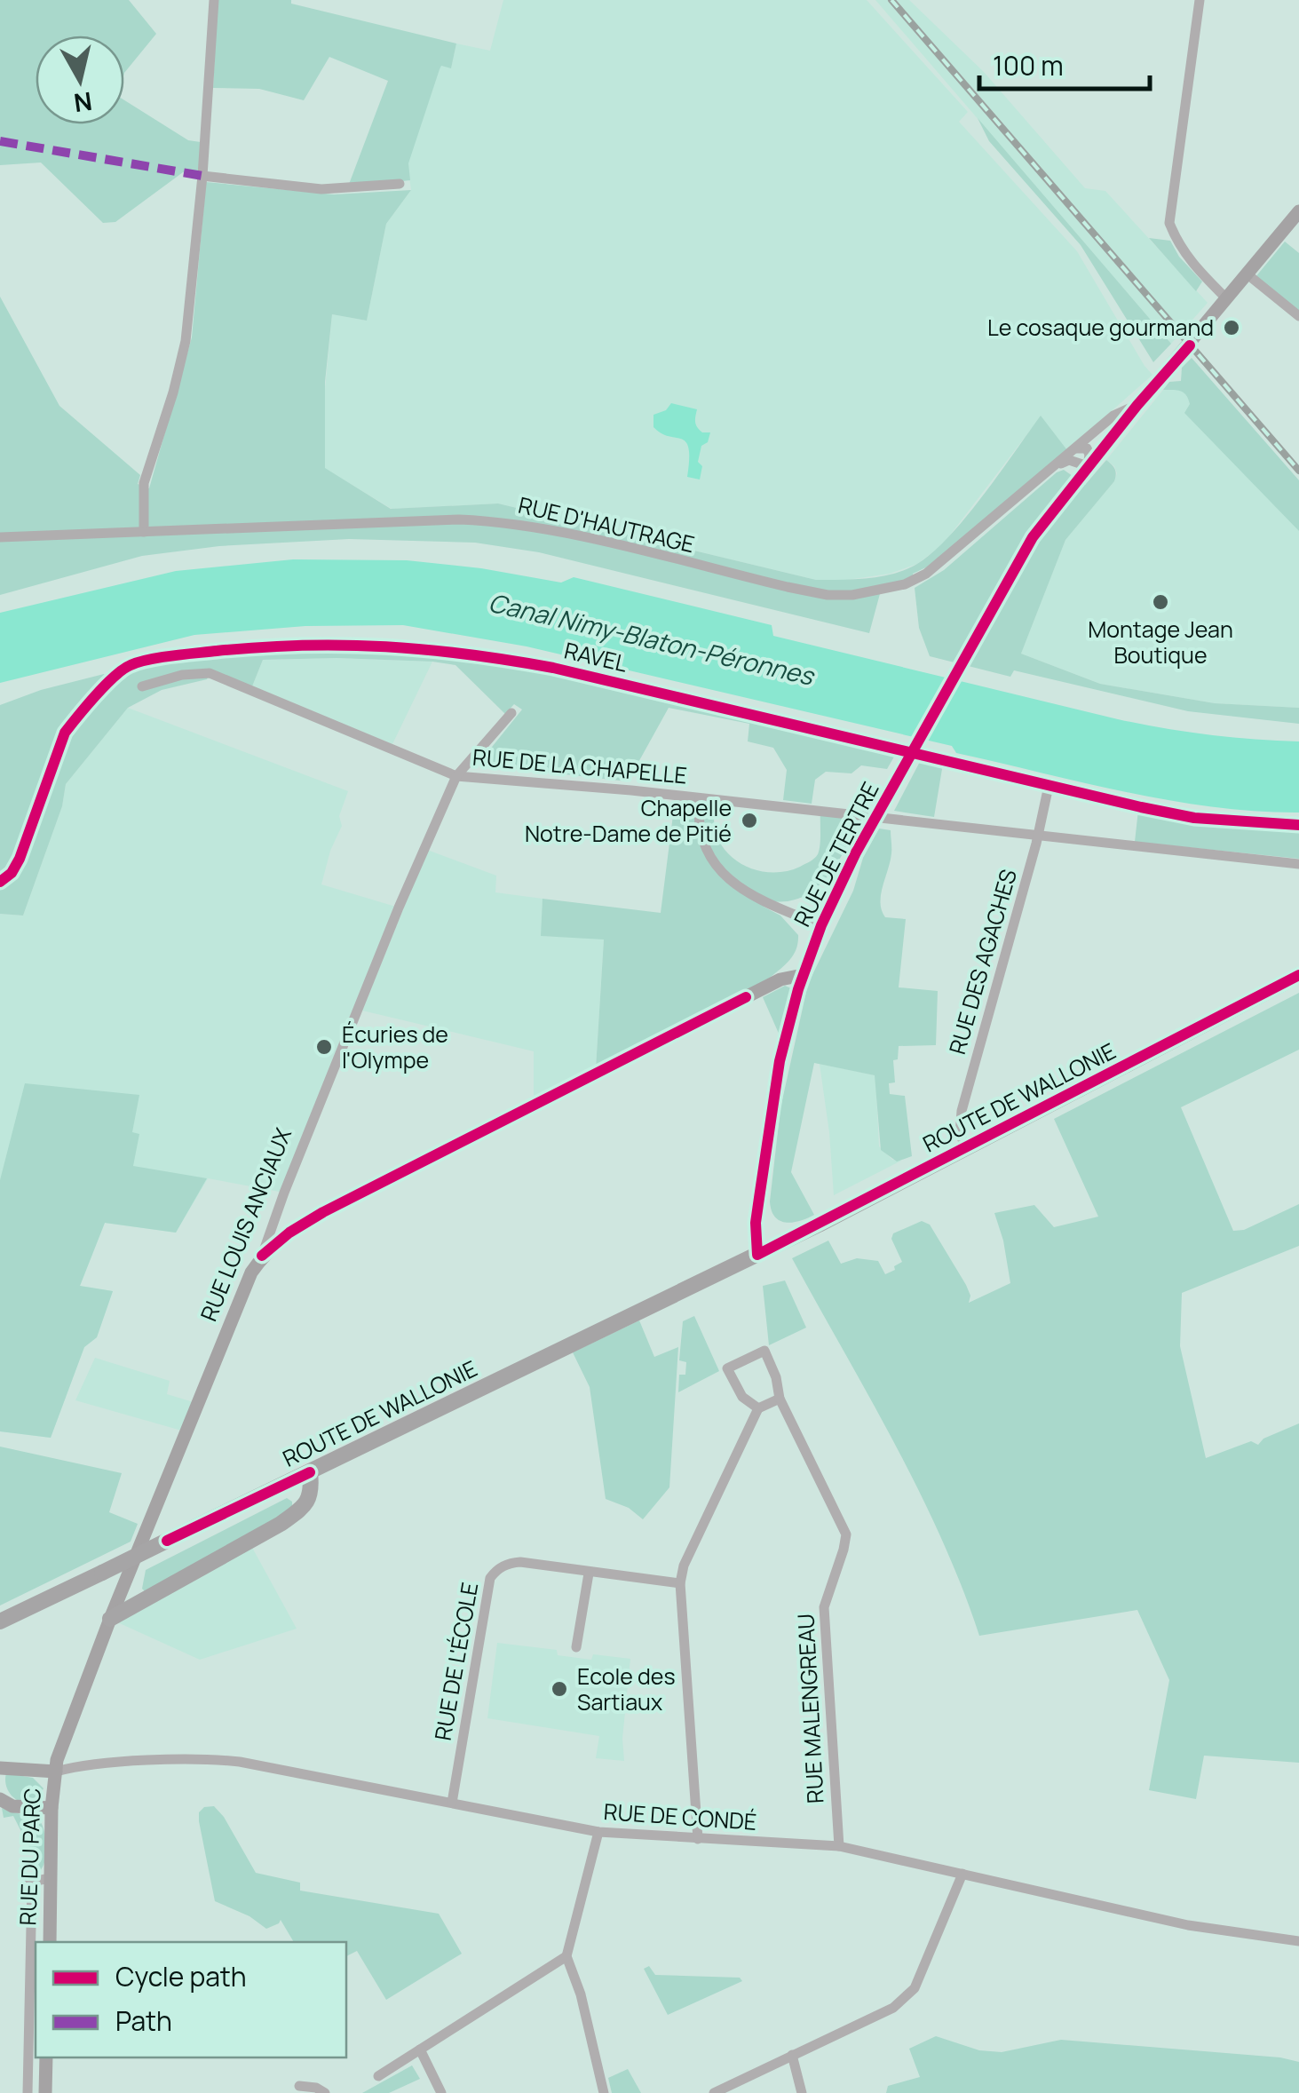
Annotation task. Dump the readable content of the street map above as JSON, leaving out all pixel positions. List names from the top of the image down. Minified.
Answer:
{"streets":{"main road":["ROUTE DE WALLONIE"],"street":["RUE D'HAUTRAGE","RUE DE LA CHAPELLE","RUE DE TERTRE","RUE DES AGACHES","RUE LOUIS ANCIAUX","RUE DE L'ÉCOLE","RUE MALENGREAU","RUE DE CONDÉ","RUE DU PARC"],"cycle path":["RAVEL"]},"crossings":[["RUE D'HAUTRAGE","RUE DE TERTRE"],["RUE DE LA CHAPELLE","RUE DES AGACHES"],["RUE DE LA CHAPELLE","RUE LOUIS ANCIAUX"],["RUE DE TERTRE","ROUTE DE WALLONIE"],["RUE DES AGACHES","ROUTE DE WALLONIE"],["RUE LOUIS ANCIAUX","RUE DE CONDÉ"],["RUE LOUIS ANCIAUX","RUE DU PARC"],["RUE DE L'ÉCOLE","RUE DE CONDÉ"],["RUE MALENGREAU","RUE DE CONDÉ"],["RUE DE CONDÉ","RUE DU PARC"]],"water":["Canal Nimy-Blaton-Péronnes"],"places":["Le cosaque gourmand","Montage Jean Boutique","Chapelle Notre-Dame de Pitié","Écuries de l'Olympe","Ecole des Sartiaux"],"legend":["Cycle path","Path"],"scale_bar":"100 m","north":"bottom"}
